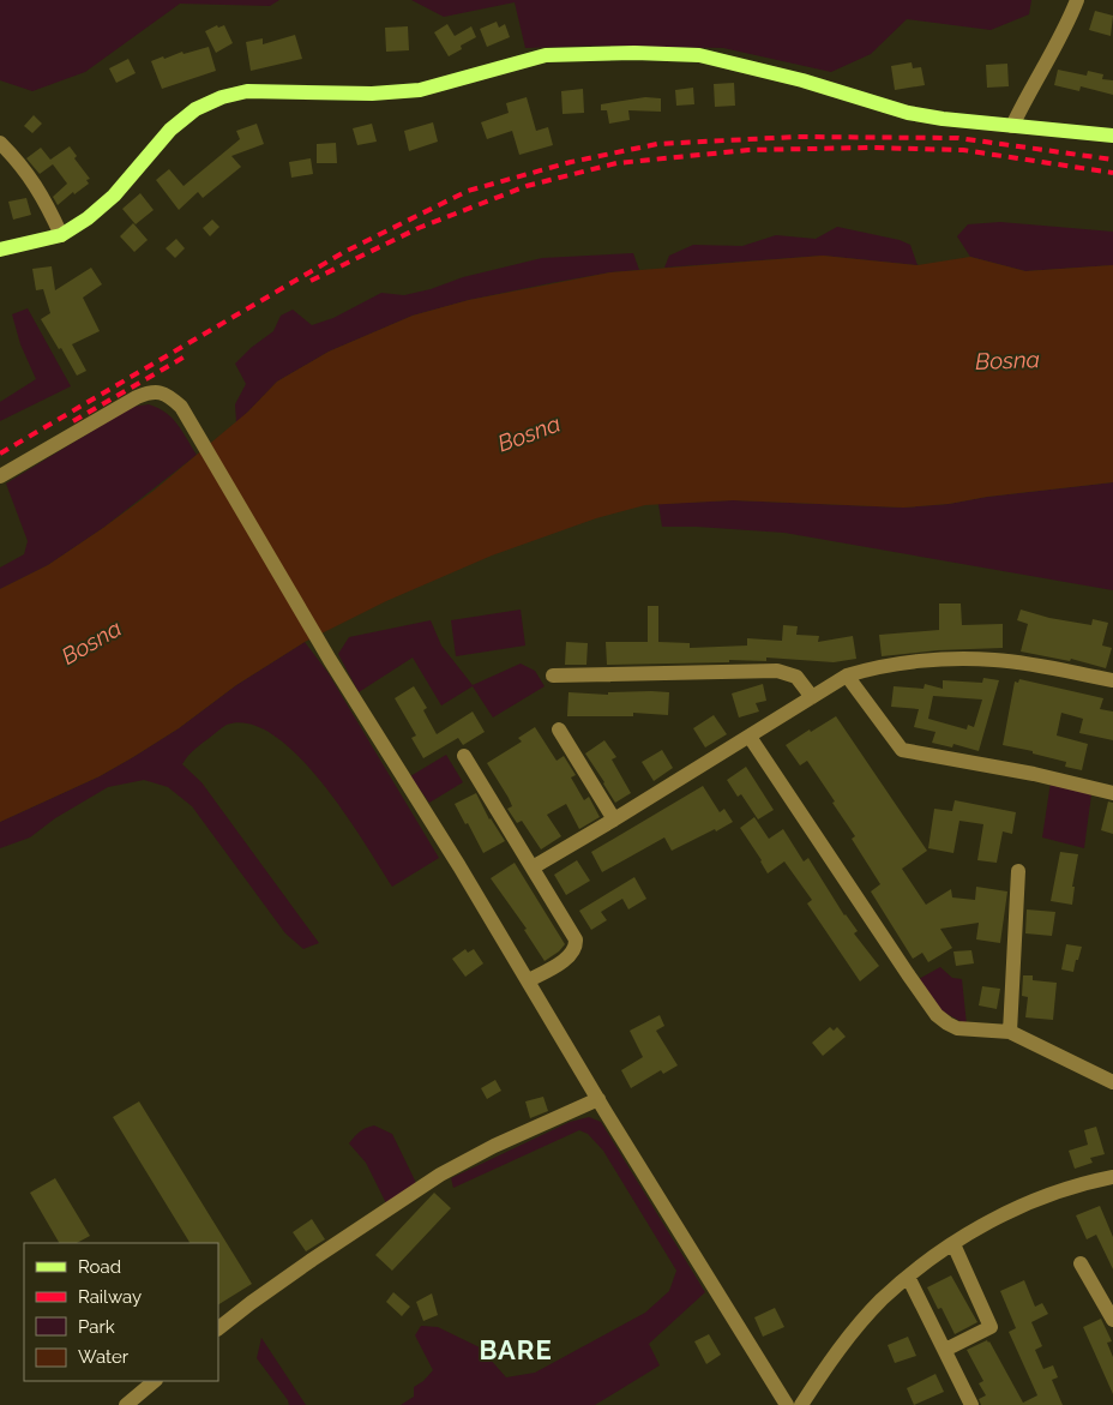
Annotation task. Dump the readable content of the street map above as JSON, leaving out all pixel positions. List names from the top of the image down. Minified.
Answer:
{"districts":["BARE"],"water":["Bosna"],"legend":["Road","Railway","Park","Water"]}
